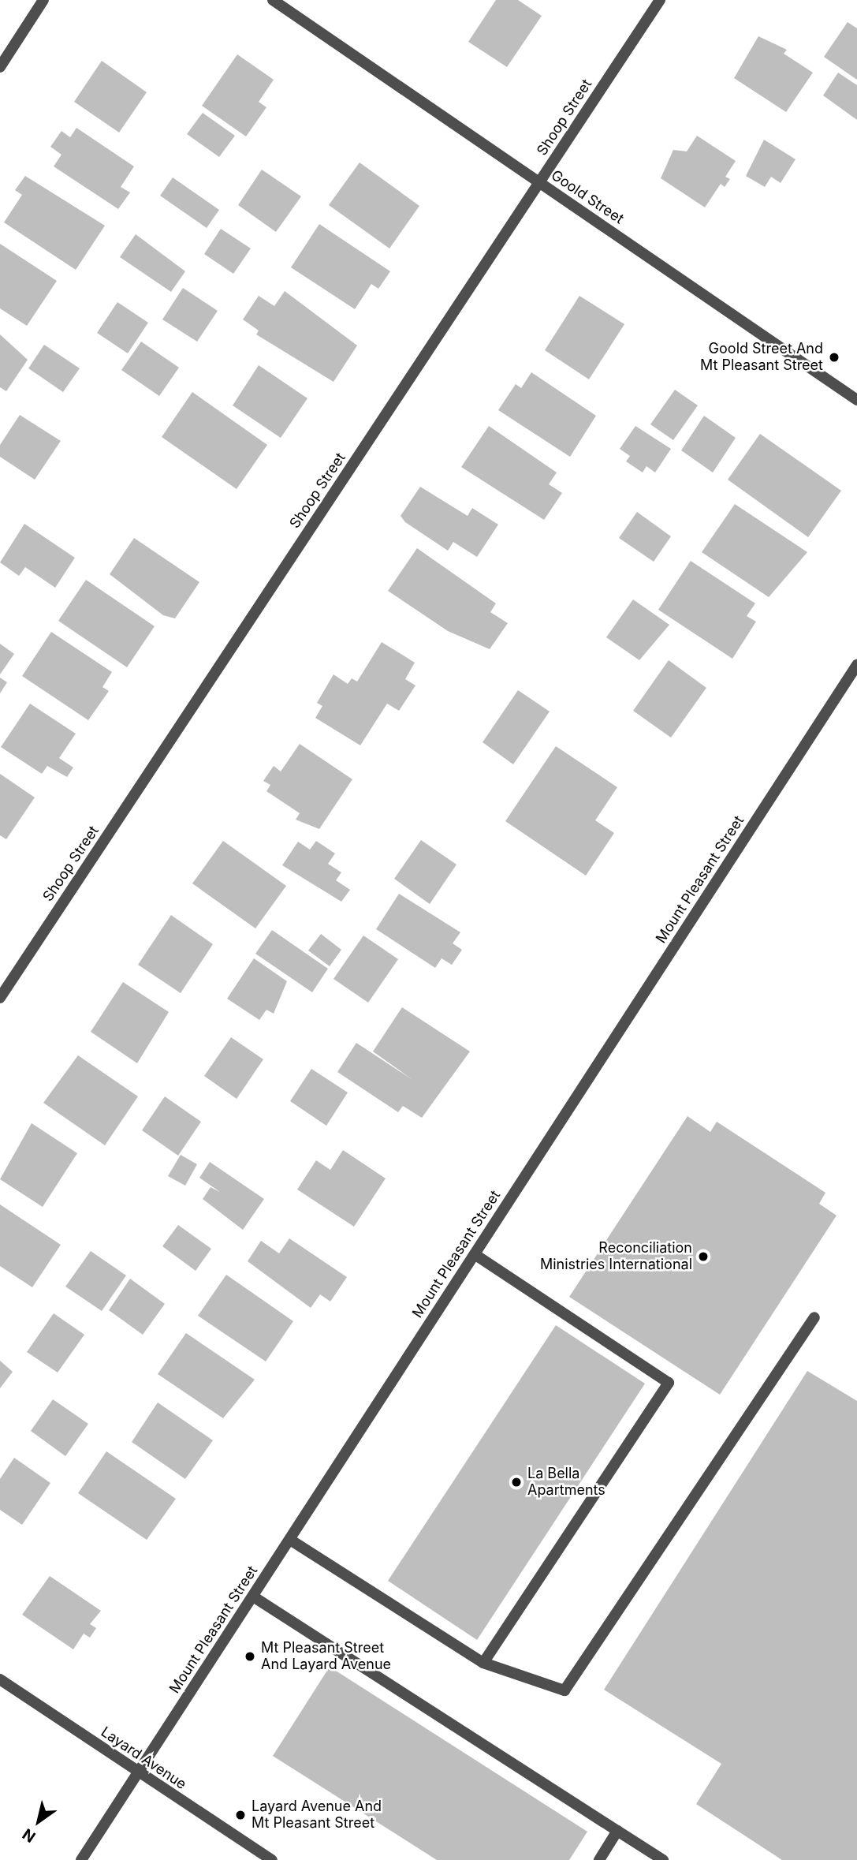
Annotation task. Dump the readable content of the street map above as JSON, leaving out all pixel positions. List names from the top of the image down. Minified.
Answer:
{"streets":{"street":["Shoop Street","Goold Street","Mount Pleasant Street","Layard Avenue"]},"crossings":[["Shoop Street","Goold Street"],["Mount Pleasant Street","Layard Avenue"]],"places":["Goold Street And Mt Pleasant Street","Reconciliation Ministries International","La Bella Apartments","Mt Pleasant Street And Layard Avenue","Layard Avenue And Mt Pleasant Street"],"north":"bottom left"}
